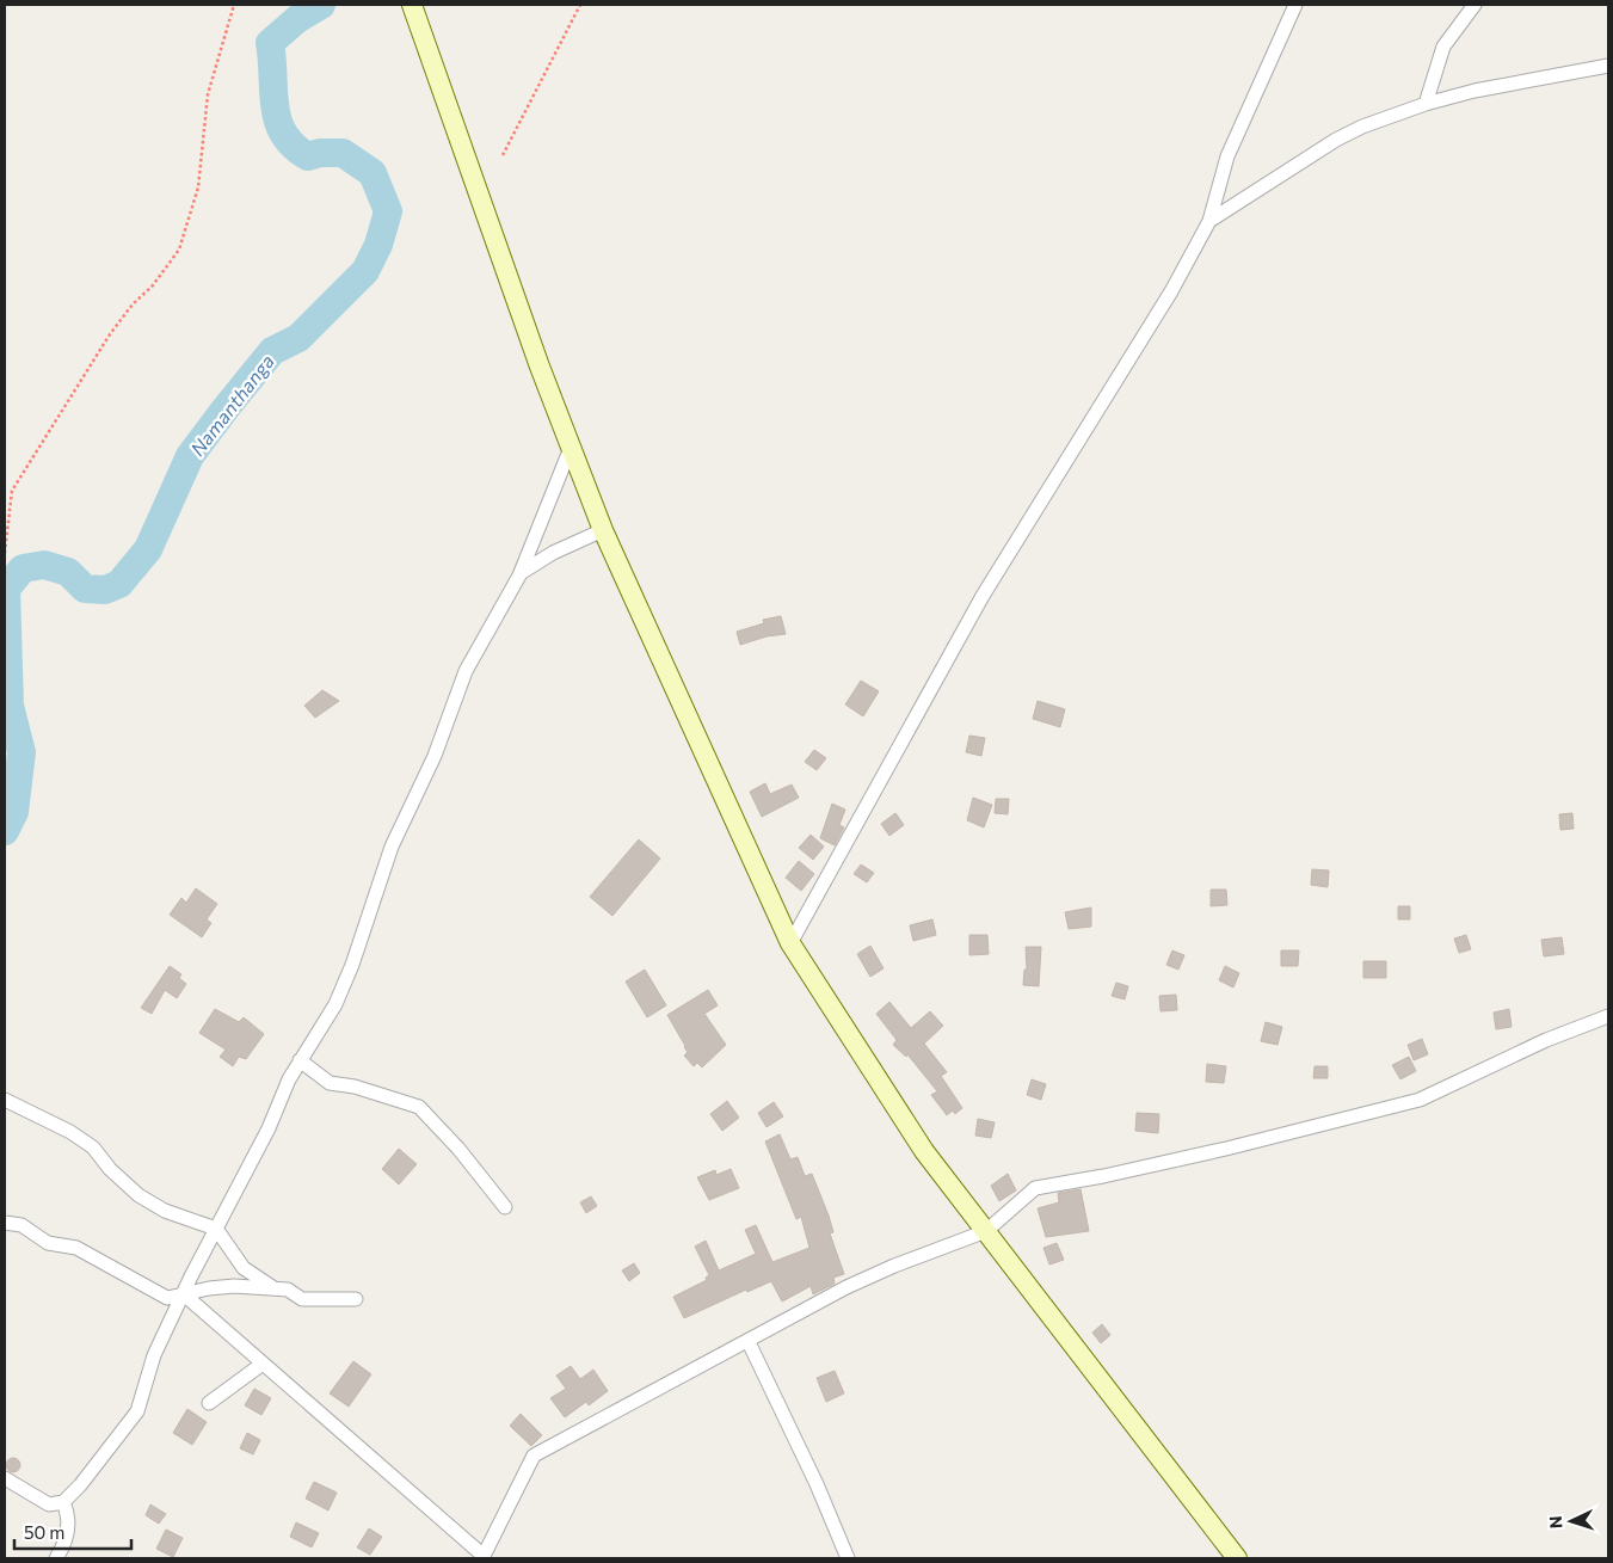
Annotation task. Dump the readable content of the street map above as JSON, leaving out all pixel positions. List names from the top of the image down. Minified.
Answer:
{"water":["Namanthanga"],"scale_bar":"50 m","north":"left"}
